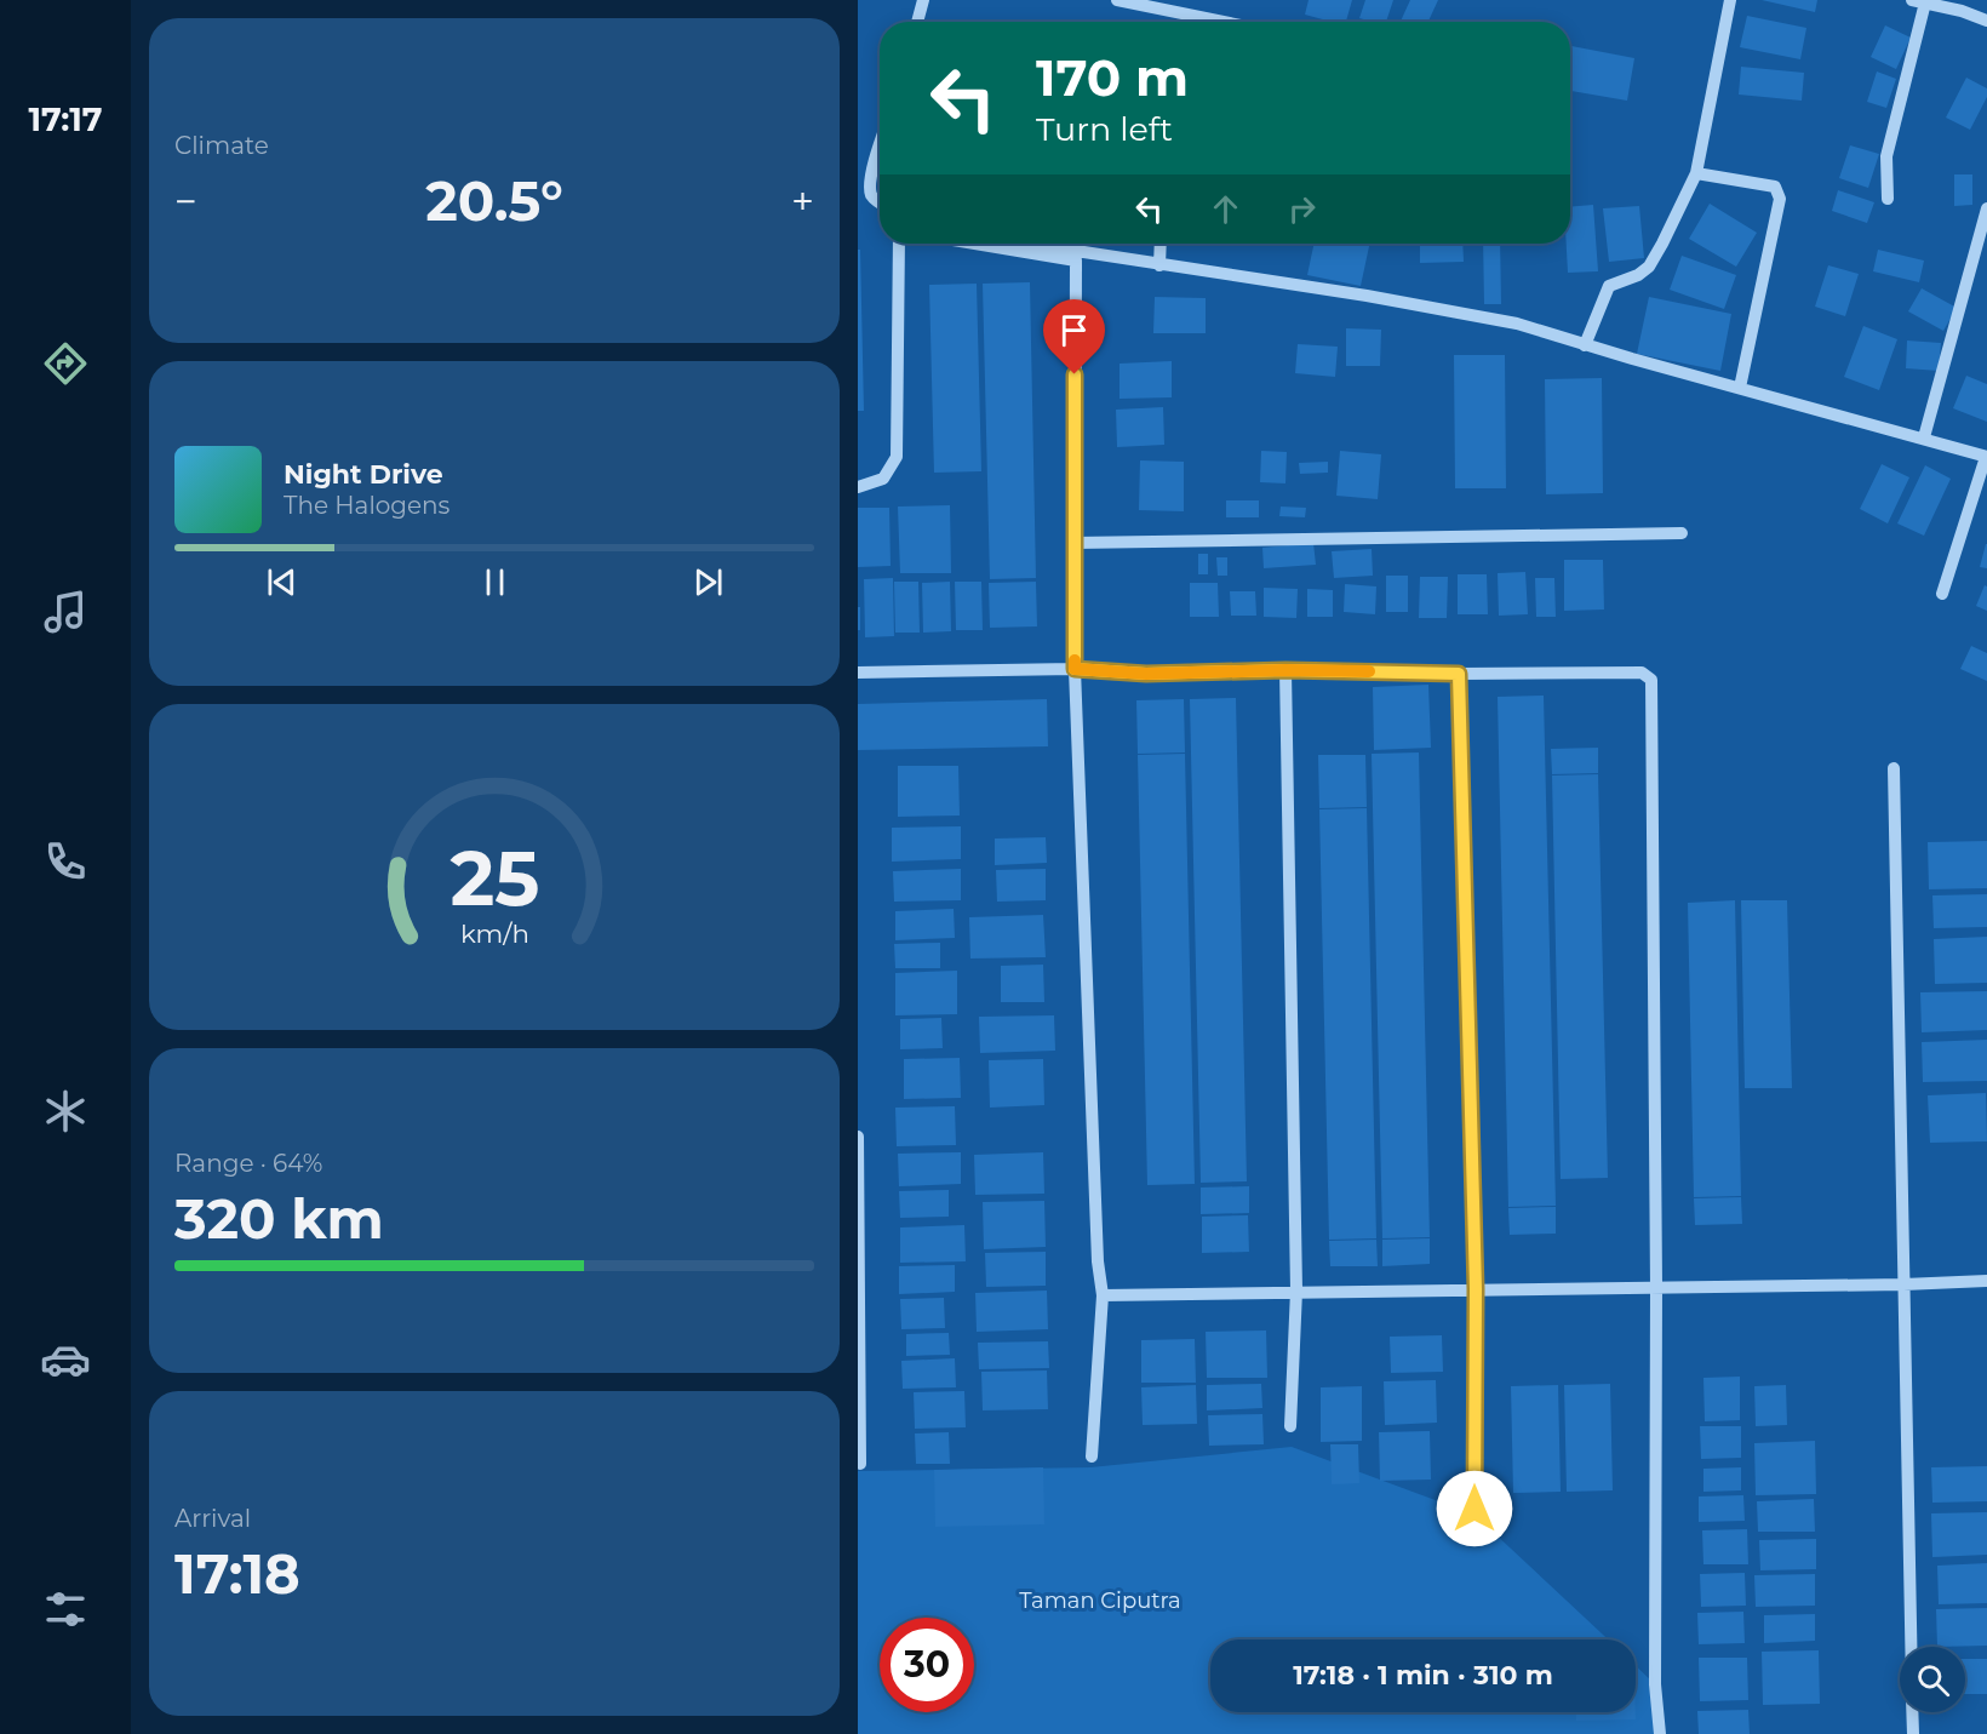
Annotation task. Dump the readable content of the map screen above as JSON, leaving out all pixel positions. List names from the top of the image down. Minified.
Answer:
{"parks":["Taman Ciputra"],"page":{"tabs":"17:17","tile":["Climate",["Range · 64%","320 km"],["Arrival","17:18"]],"turn":["170 m","Turn left"],"heat":["−","20.5°","+"],"song":["Night Drive","The Halogens"],"limit":"30","trip":"17:18 · 1 min · 310 m","gauge":["25","km/h"]}}
